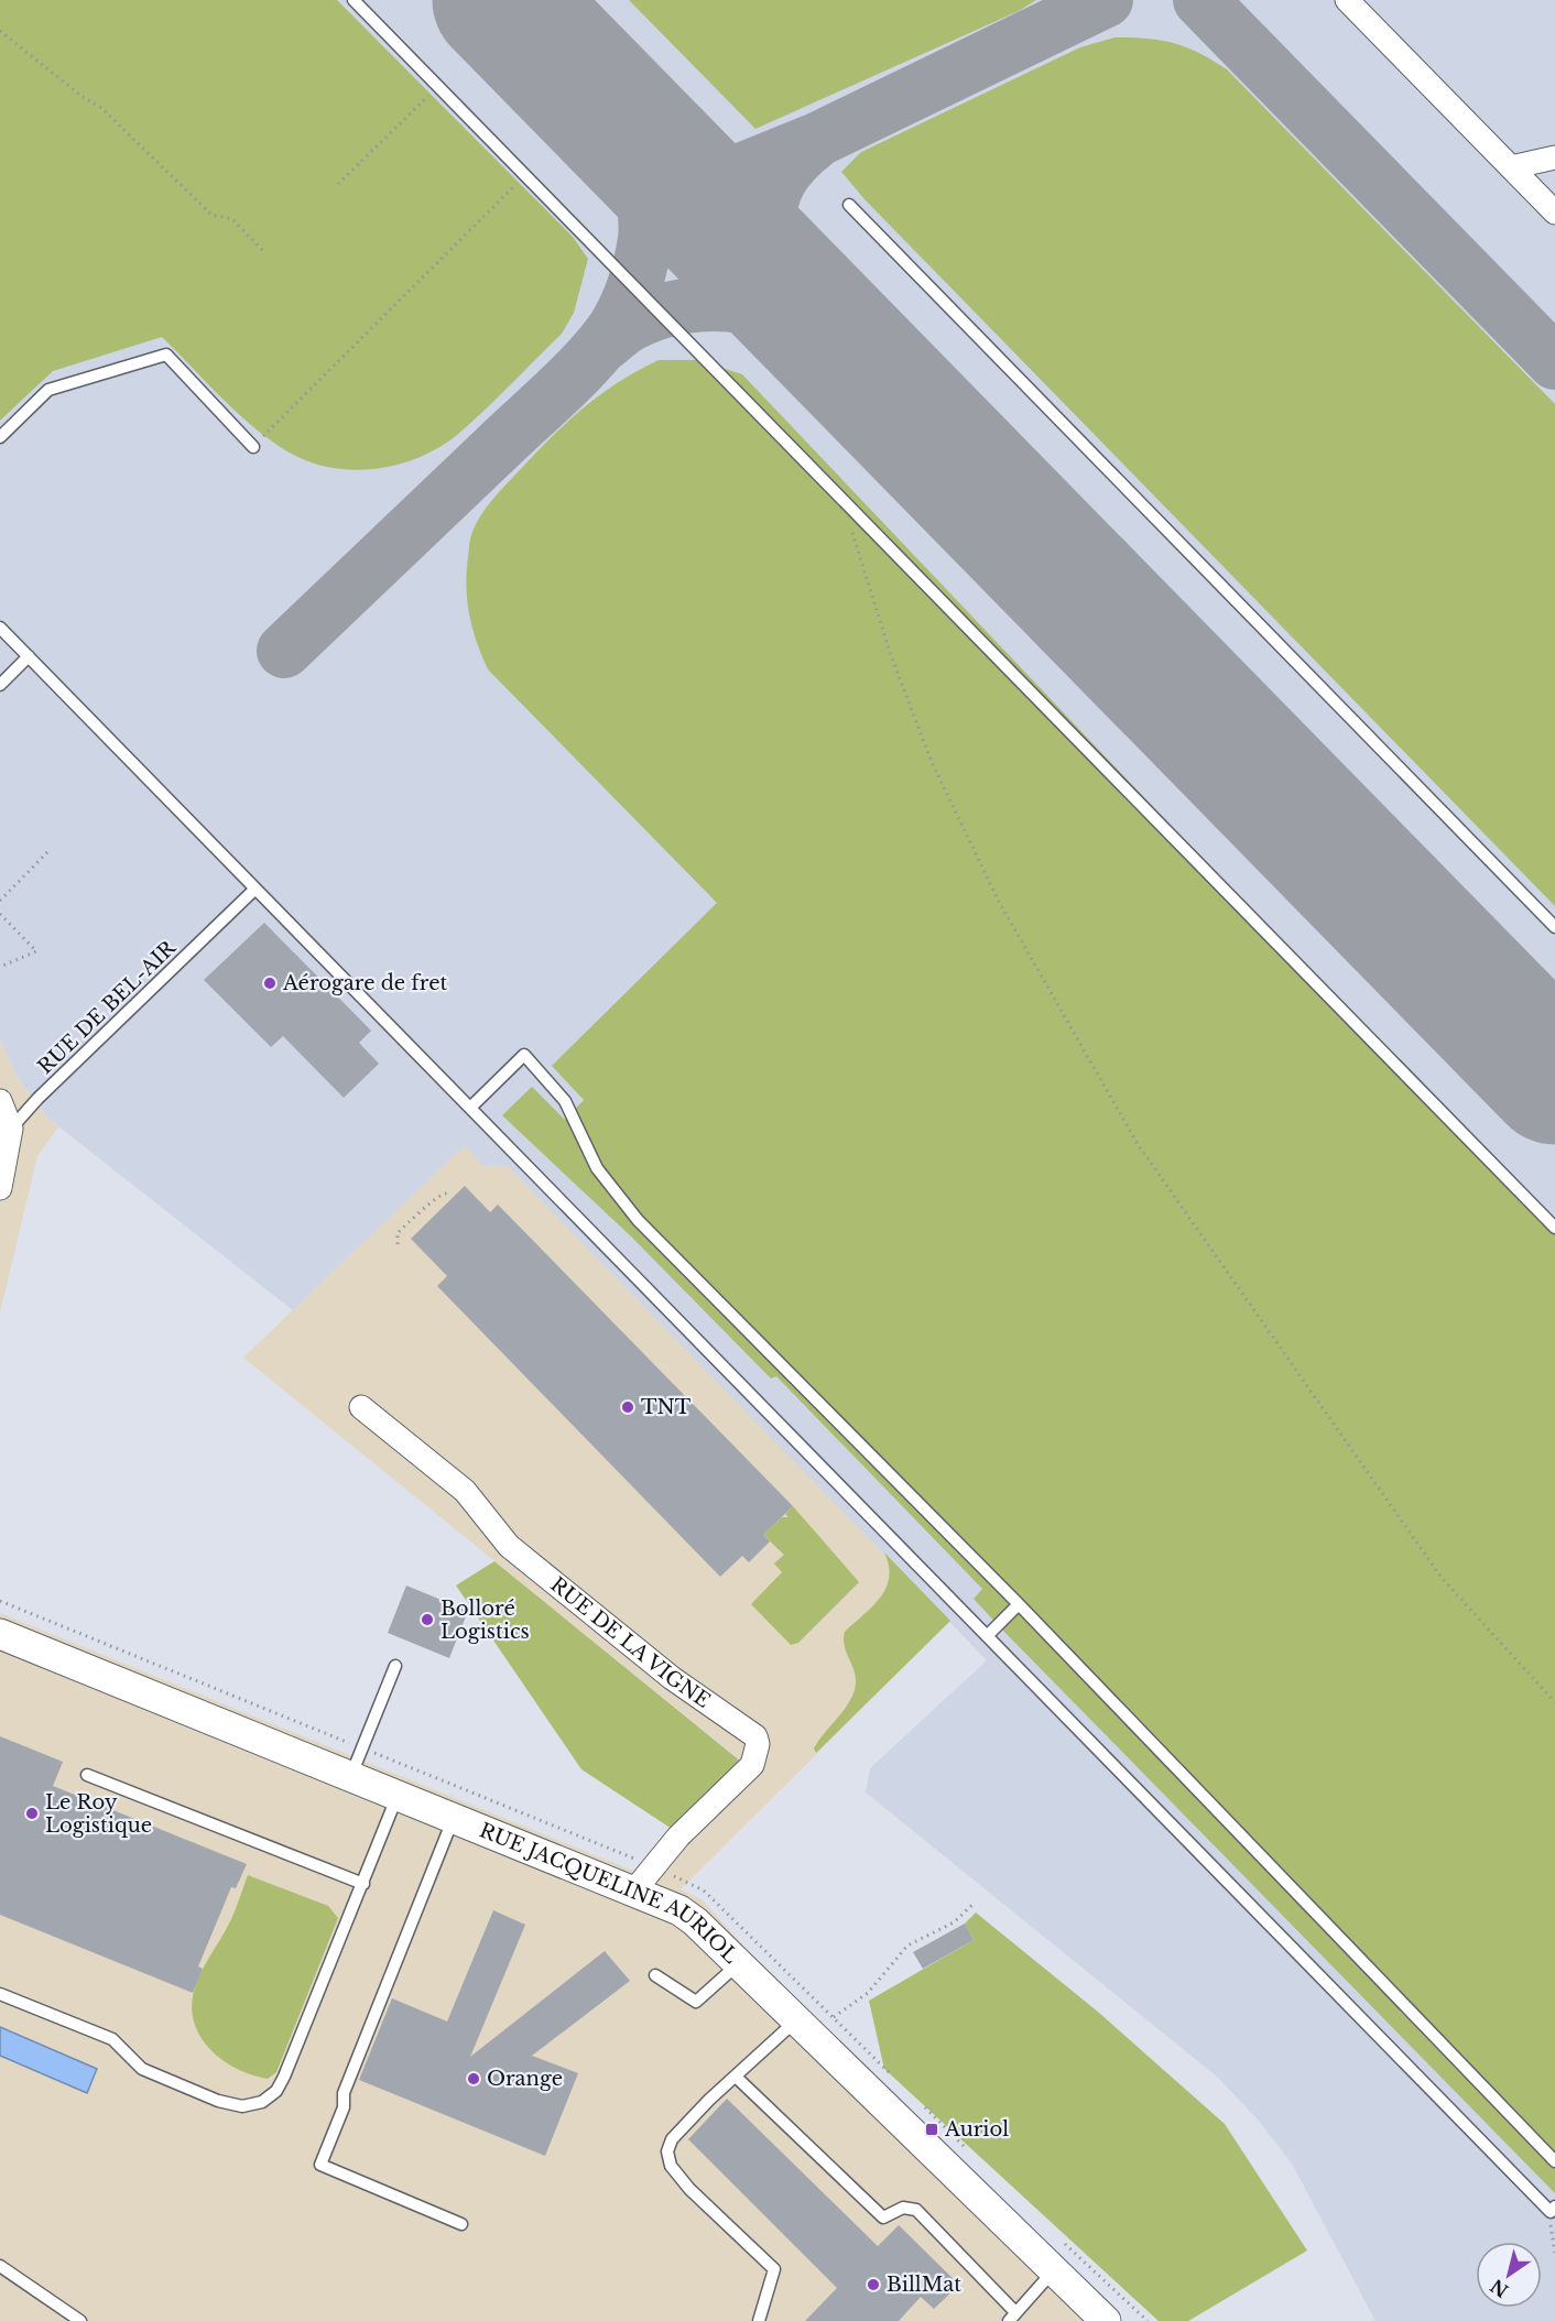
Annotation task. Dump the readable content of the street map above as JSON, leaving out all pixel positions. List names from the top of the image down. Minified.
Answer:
{"streets":{"street":["RUE DE LA VIGNE","RUE JACQUELINE AURIOL"],"lane":["RUE DE BEL-AIR"]},"crossings":[["RUE DE LA VIGNE","RUE JACQUELINE AURIOL"]],"places":{"other":["Aérogare de fret","TNT","Bolloré Logistics","Le Roy Logistique","Orange","BillMat"],"transit":["Auriol"]},"north":"bottom left"}
